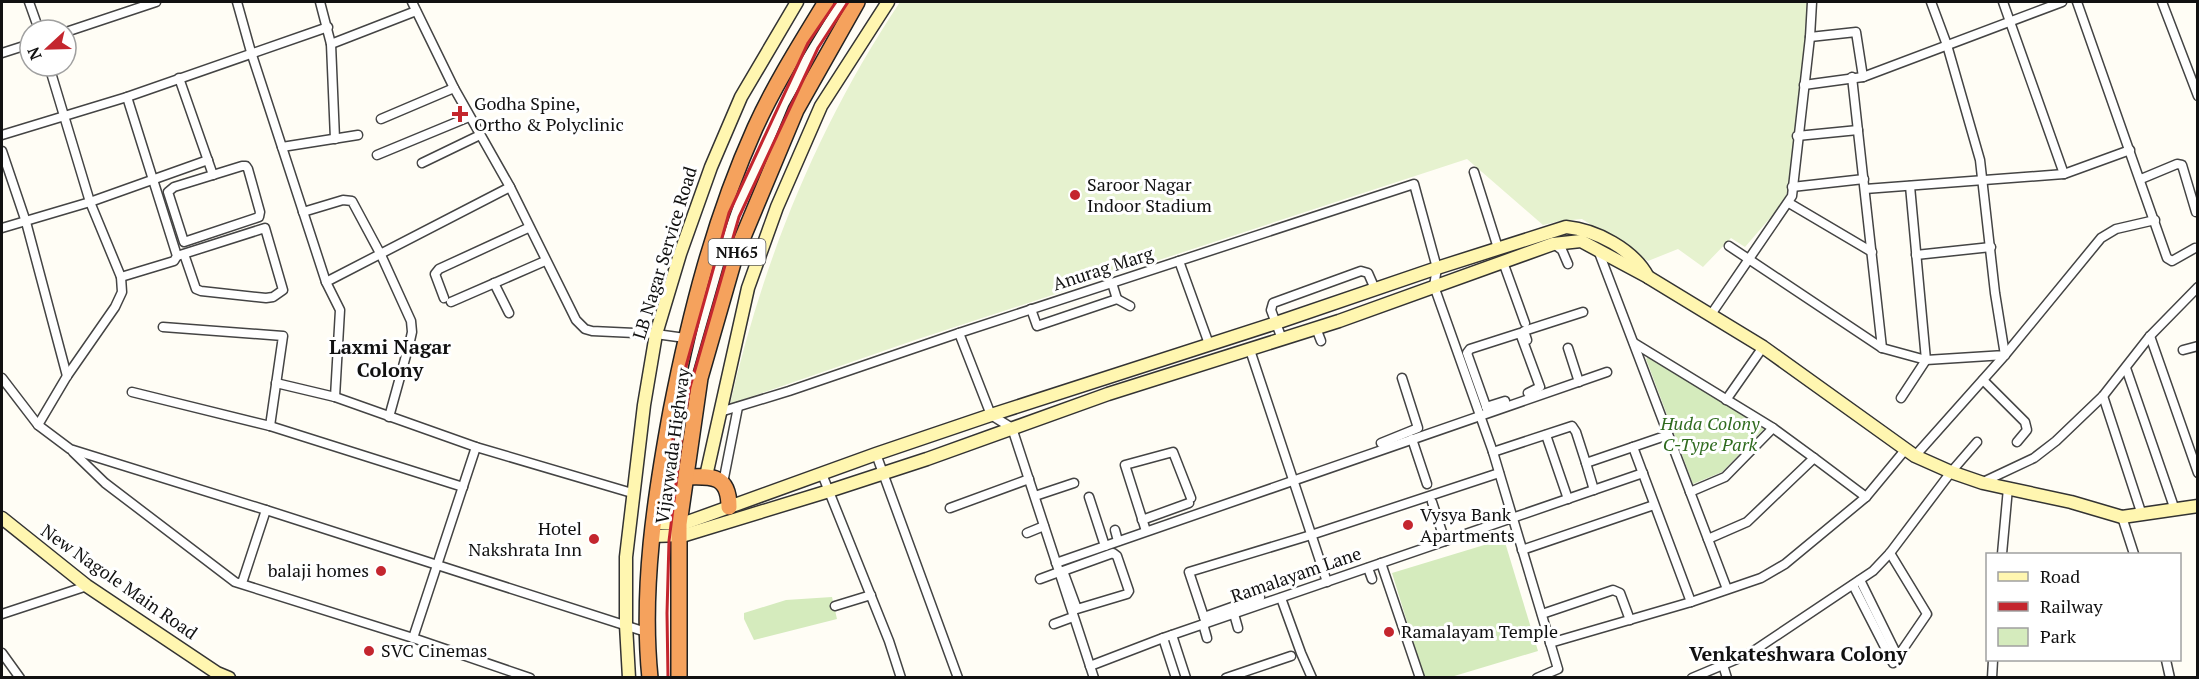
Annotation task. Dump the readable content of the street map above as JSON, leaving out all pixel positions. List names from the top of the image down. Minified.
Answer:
{"streets":{"highway":["NH65","Vijaywada Highway"],"street":["LB Nagar Service Road","Anurag Marg","Ramalayam Lane","New Nagole Main Road"]},"districts":["Laxmi Nagar Colony","Venkateshwara Colony"],"parks":["Huda Colony C-Type Park"],"places":{"health":["Godha Spine, Ortho & Polyclinic"],"other":["Saroor Nagar Indoor Stadium","Vysya Bank Apartments","Hotel Nakshrata Inn","balaji homes","Ramalayam Temple","SVC Cinemas"]},"legend":["Road","Railway","Park"],"north":"left"}
